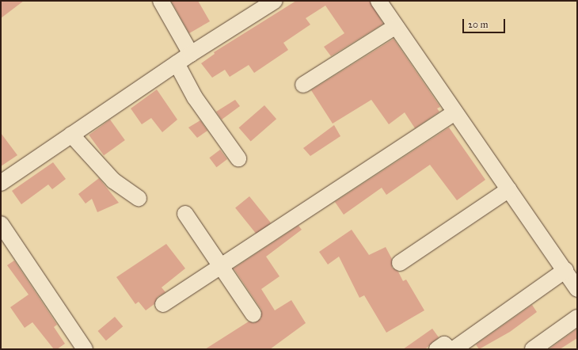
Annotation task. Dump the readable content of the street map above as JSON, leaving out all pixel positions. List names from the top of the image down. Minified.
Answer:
{"scale_bar":"20 m"}
